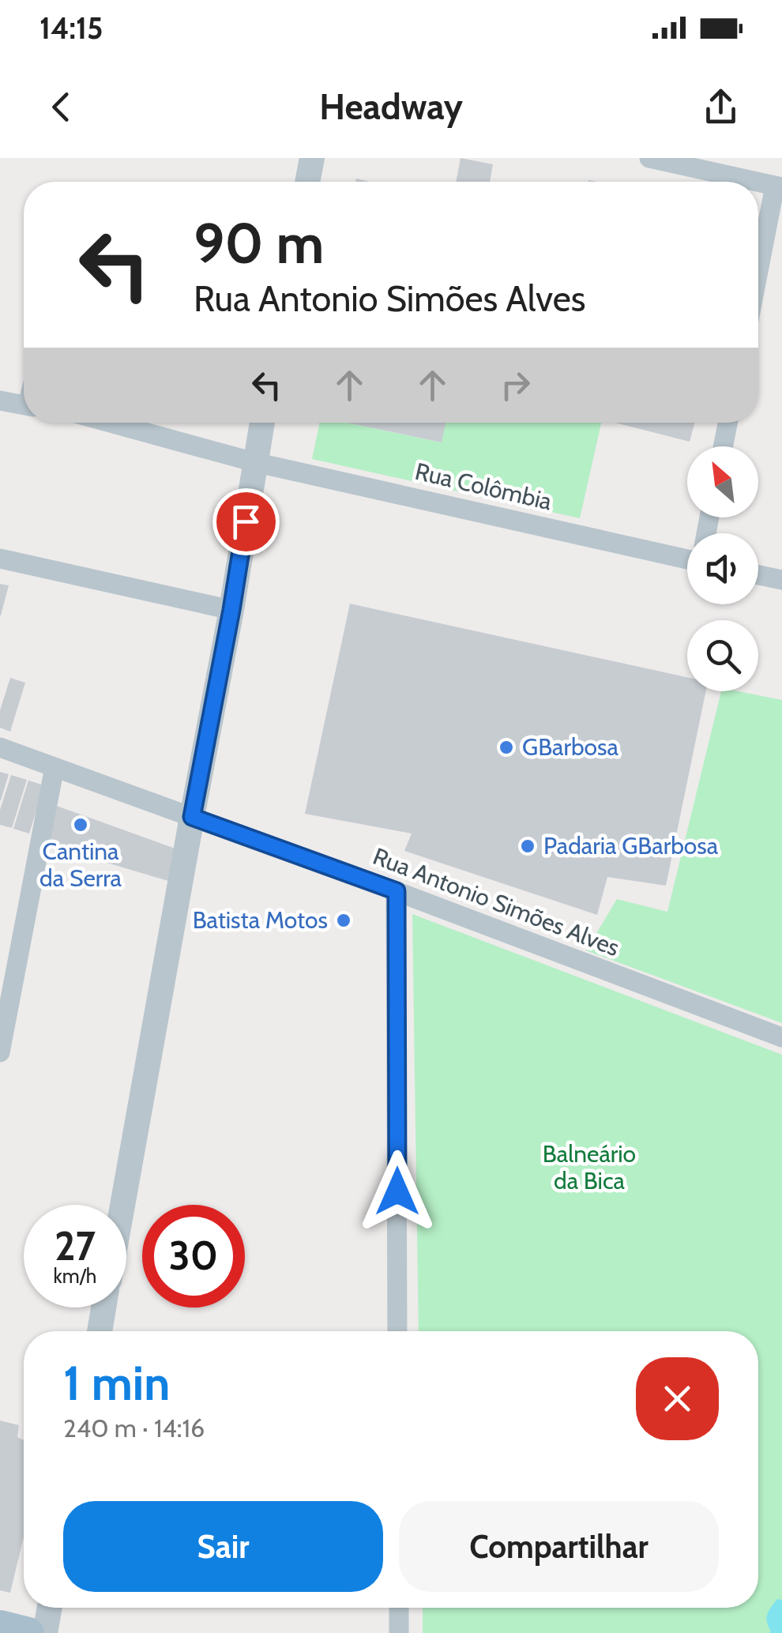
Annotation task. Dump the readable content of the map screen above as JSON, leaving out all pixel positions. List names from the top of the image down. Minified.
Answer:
{"streets":{"street":["Rua Colômbia","Rua Antonio Simões Alves"]},"parks":["Balneário da Bica"],"places":["GBarbosa","Cantina da Serra","Padaria GBarbosa","Batista Motos"],"north":"top left","page":{"status":"14:15","header":"Headway","turn":["90 m","Rua Antonio Simões Alves"],"speed":"27 km/h","limit":"30","heading":["1 min","240 m · 14:16"],"buttons":["Sair","Compartilhar"]}}
